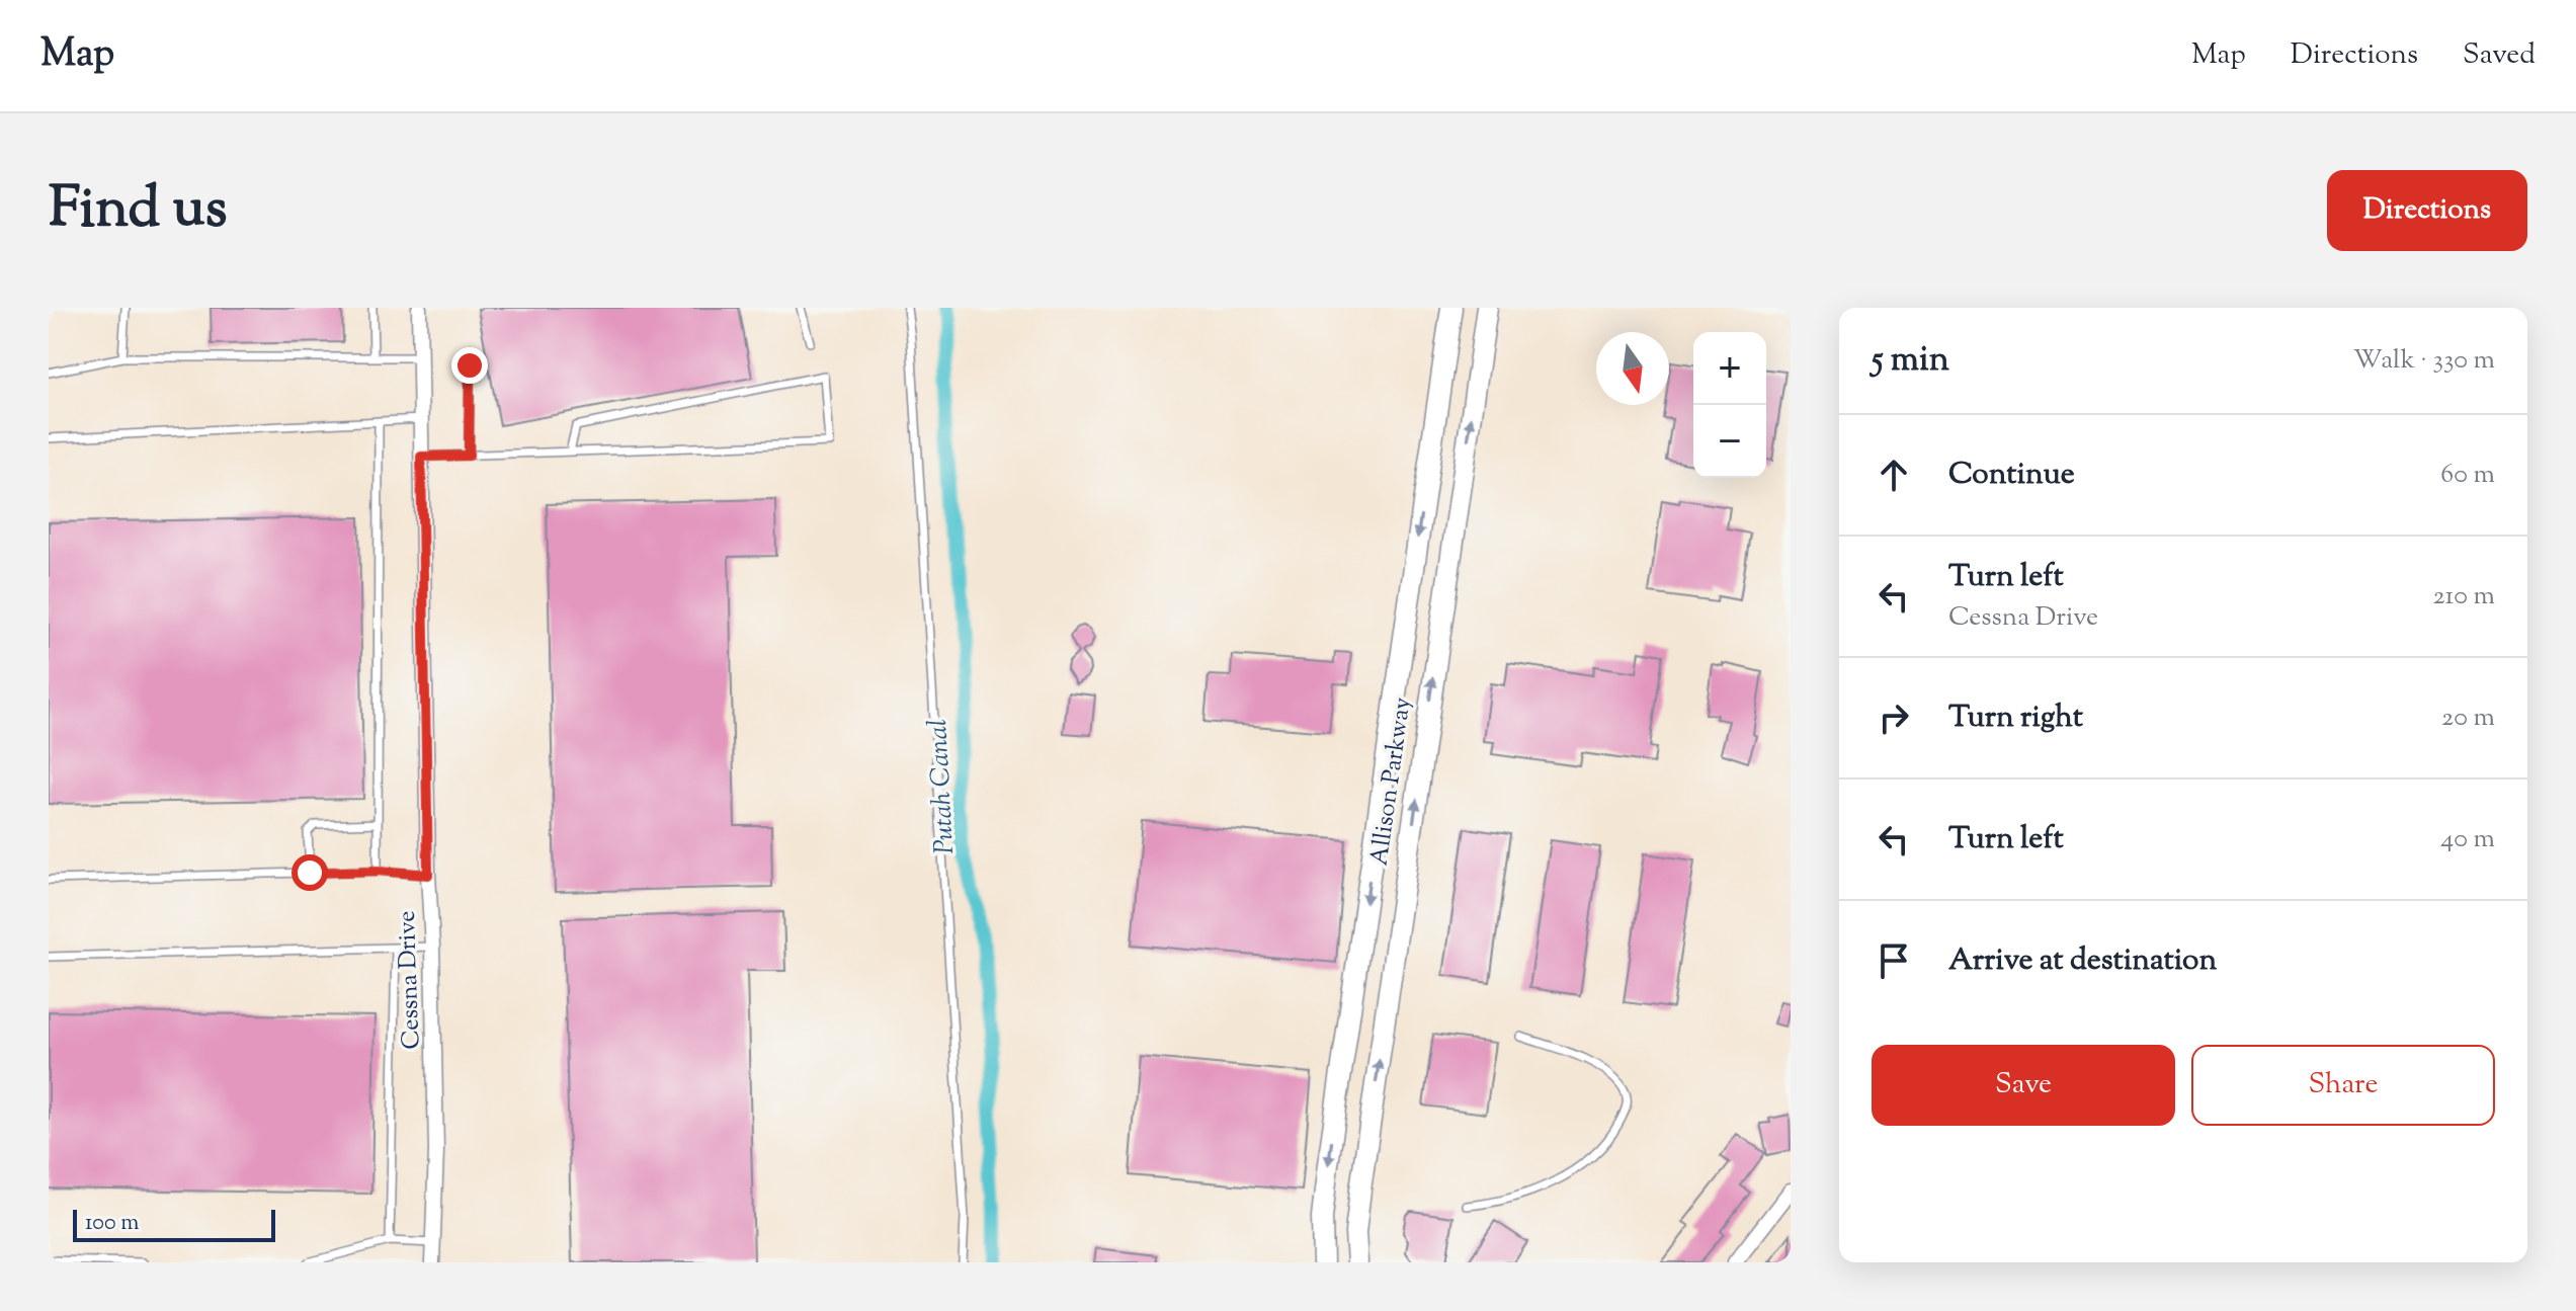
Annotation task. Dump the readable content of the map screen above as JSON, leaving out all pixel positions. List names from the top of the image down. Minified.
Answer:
{"streets":{"street":["Allison Parkway","Cessna Drive"]},"water":["Putah Canal"],"scale_bar":"100 m","north":"bottom","page":{"header":"Map","nav":["Map","Directions","Saved"],"title":"Find us","buttons":["Directions",["Save","Share"]],"heading":["5 min","Walk · 330 m"],"map_buttons":["+","−"],"list":[["Continue","60 m"],["Turn left","Cessna Drive","210 m"],["Turn right","20 m"],["Turn left","40 m"],"Arrive at destination"],"scale":"100 m"}}
